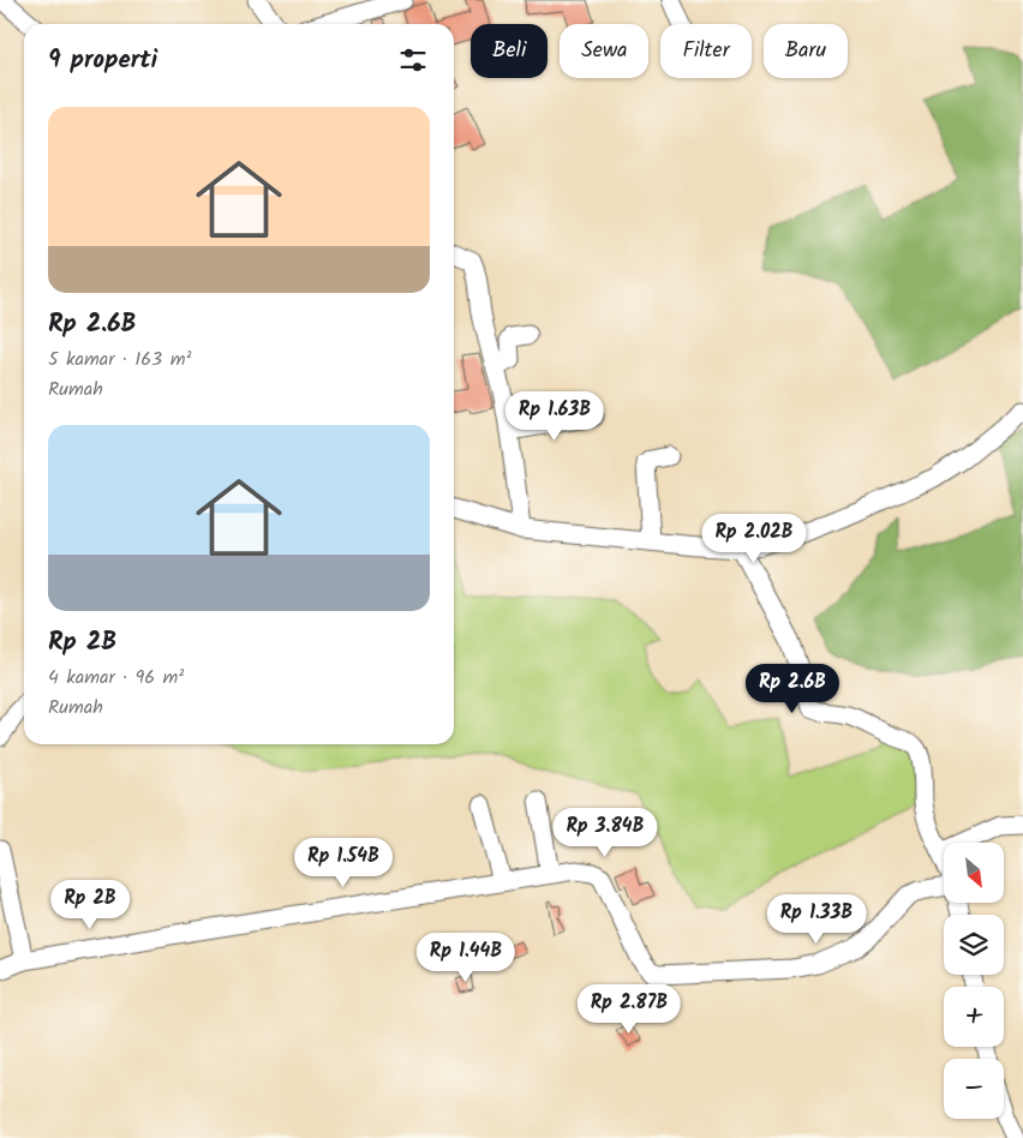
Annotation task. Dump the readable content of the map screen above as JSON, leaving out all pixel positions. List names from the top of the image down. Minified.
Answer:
{"north":"bottom right","page":{"chip":["Beli","Sewa","Filter","Baru"],"heading":"9 properti","list":[{"name":"Rp 2.6B","note":"5 kamar · 163 m² · Rumah"},{"name":"Rp 2B","note":"4 kamar · 96 m² · Rumah"}],"price":["Rp 1.63B","Rp 2.02B","Rp 2.6B","Rp 3.84B","Rp 1.54B","Rp 2B","Rp 1.33B","Rp 1.44B","Rp 2.87B"],"map_buttons":["+","−"]}}
